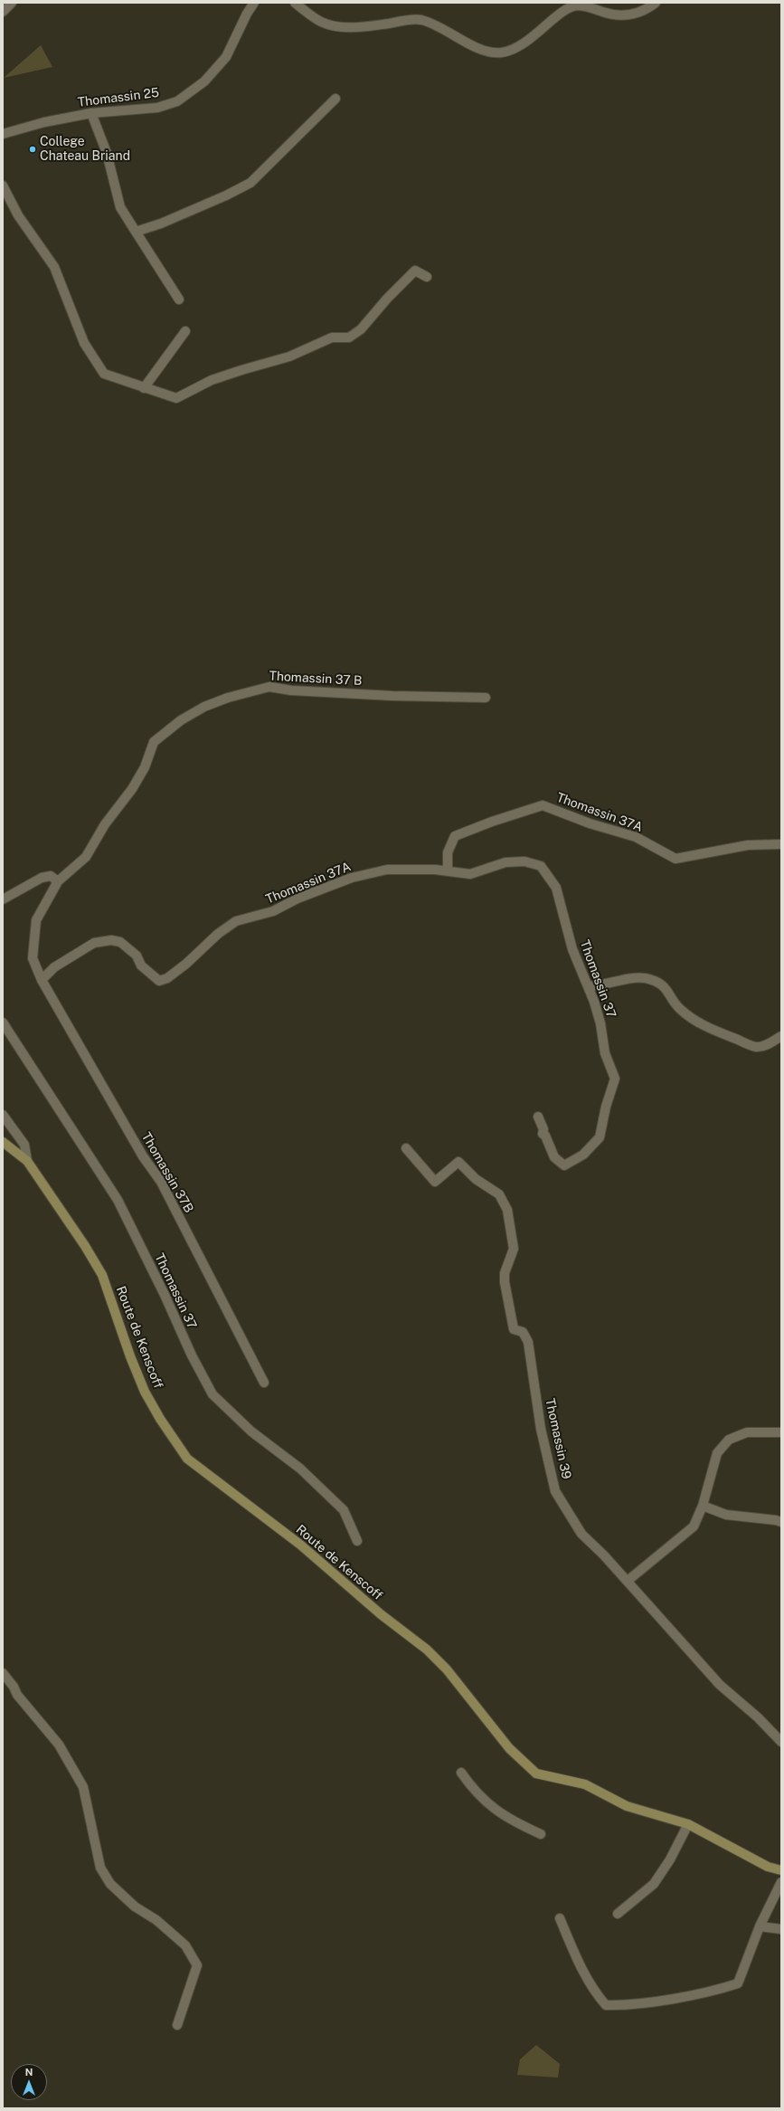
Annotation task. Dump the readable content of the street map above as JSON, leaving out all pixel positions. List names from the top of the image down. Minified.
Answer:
{"streets":{"main road":["Route de Kenscoff"],"street":["Thomassin 25","Thomassin 37 B","Thomassin 37A","Thomassin 37","Thomassin 37B","Thomassin 39"]},"crossings":[["Thomassin 37A","Thomassin 37"],["Thomassin 37A","Thomassin 37B"]],"places":["College Chateau Briand"],"north":"top"}
